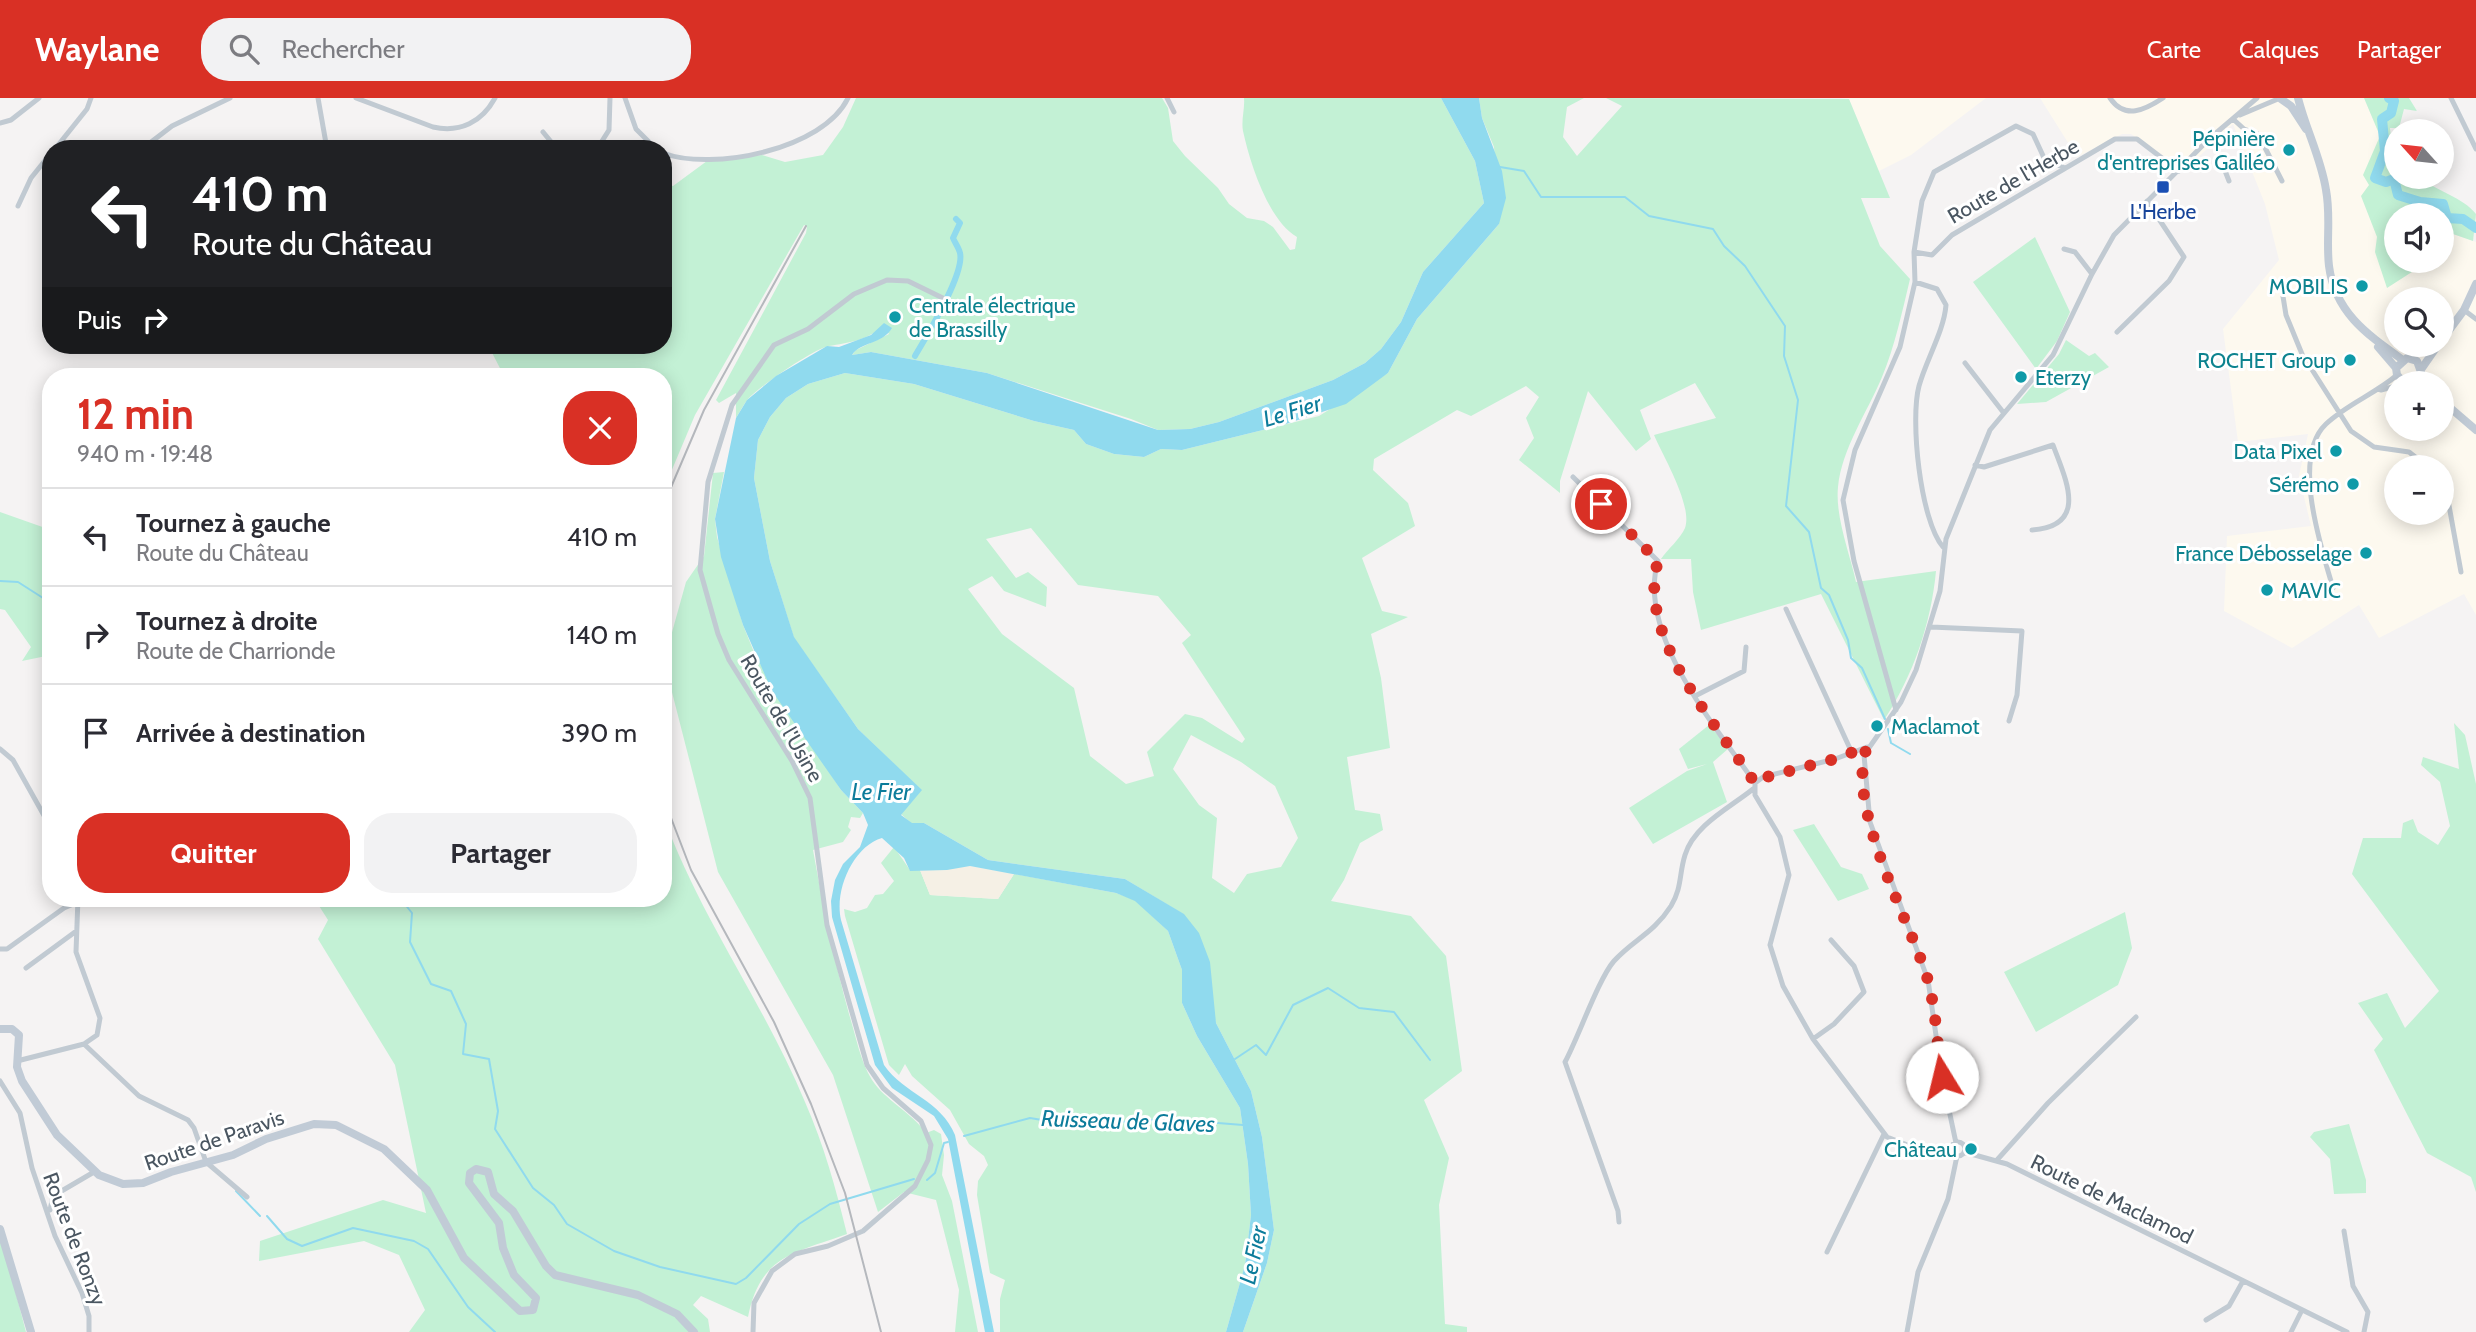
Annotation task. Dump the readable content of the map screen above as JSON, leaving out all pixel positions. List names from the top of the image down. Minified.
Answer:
{"streets":{"street":["Route de l'Herbe","Route de l'Usine","Route de Paravis","Route de Maclamod","Route de Ronzy"]},"water":["Le Fier","Ruisseau de Glaves"],"places":{"other":["Pépinière d'entreprises Galiléo","MOBILIS","Centrale électrique de Brassilly","ROCHET Group","Eterzy","Data Pixel","Sérémo","France Débosselage","MAVIC","Maclamot","Château"],"transit":["L'Herbe"]},"north":"top left","page":{"header":"Waylane","search":"Rechercher","nav":["Carte","Calques","Partager"],"map_buttons":["+","−"],"turn":["410 m","Route du Château"],"then":"Puis","heading":["12 min","940 m · 19:48"],"list":[{"name":"Tournez à gauche","note":"Route du Château","value":"410 m"},{"name":"Tournez à droite","note":"Route de Charrionde","value":"140 m"},{"name":"Arrivée à destination","value":"390 m"}],"buttons":["Quitter","Partager"]}}
